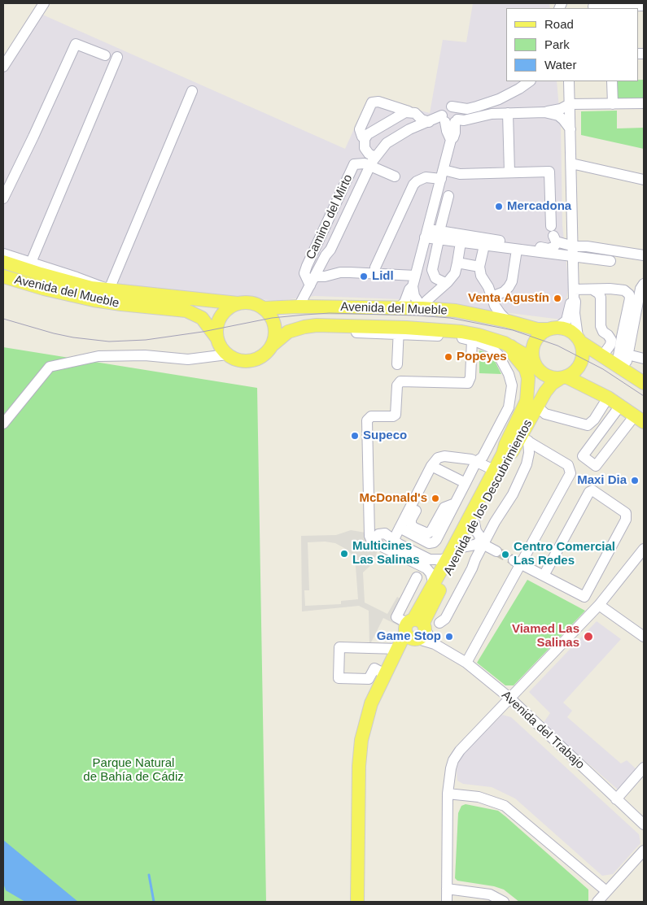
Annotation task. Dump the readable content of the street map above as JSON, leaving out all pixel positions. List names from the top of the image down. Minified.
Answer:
{"streets":{"main road":["Avenida del Mueble","Avenida de los Descubrimientos"],"street":["Camino del Mirto","Avenida del Trabajo"]},"crossings":[["Avenida del Mueble","Avenida de los Descubrimientos"],["Avenida de los Descubrimientos","Avenida del Trabajo"]],"parks":["Parque Natural de Bahía de Cádiz"],"places":["Mercadona","Lidl","Venta Agustín","Popeyes","Supeco","Maxi Dia","McDonald's","Multicines Las Salinas","Centro Comercial Las Redes","Game Stop","Viamed Las Salinas"],"legend":["Road","Park","Water"]}
